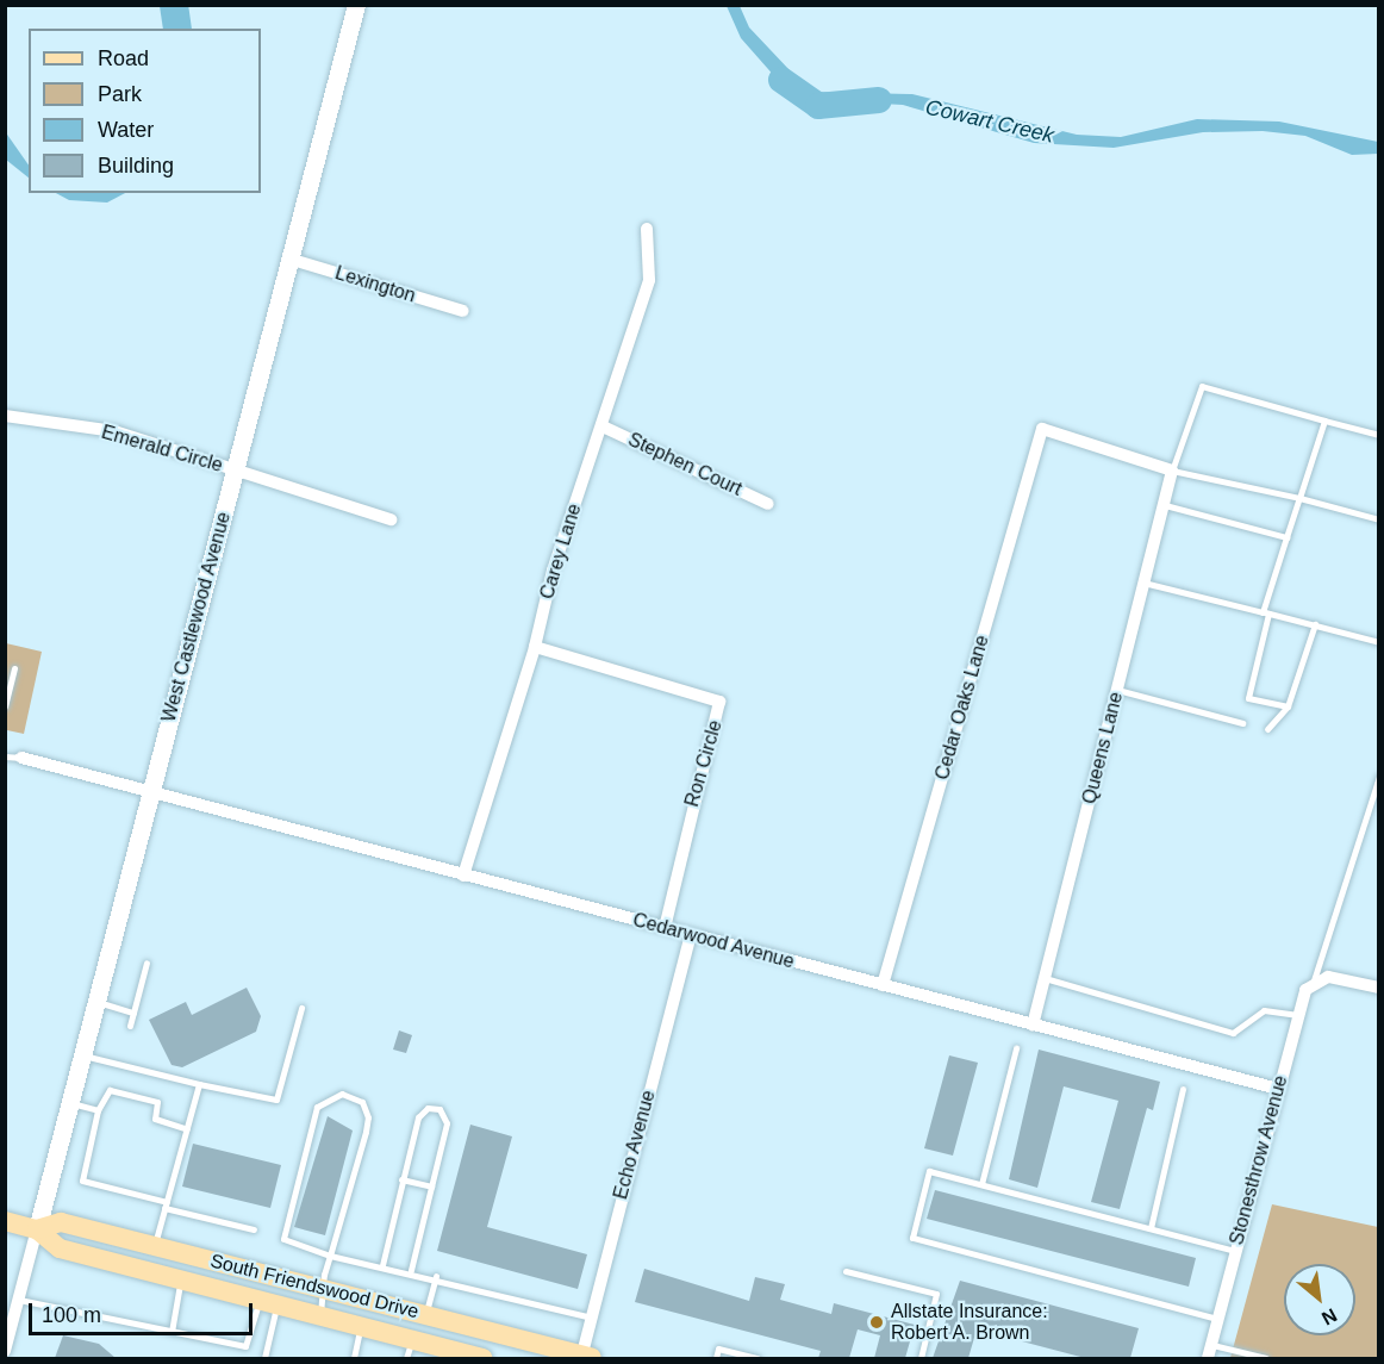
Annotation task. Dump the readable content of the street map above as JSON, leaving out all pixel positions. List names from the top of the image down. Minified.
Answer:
{"streets":{"main road":["South Friendswood Drive"],"street":["Lexington","Emerald Circle","Stephen Court","Carey Lane","West Castlewood Avenue","Cedar Oaks Lane","Queens Lane","Ron Circle","Cedarwood Avenue","Echo Avenue","Stonesthrow Avenue"]},"crossings":[["Lexington","West Castlewood Avenue"],["Emerald Circle","West Castlewood Avenue"],["Stephen Court","Carey Lane"],["Carey Lane","Ron Circle"],["Carey Lane","Cedarwood Avenue"],["West Castlewood Avenue","Cedarwood Avenue"],["West Castlewood Avenue","South Friendswood Drive"],["Cedar Oaks Lane","Queens Lane"],["Cedar Oaks Lane","Cedarwood Avenue"],["Queens Lane","Cedarwood Avenue"],["Ron Circle","Cedarwood Avenue"],["Cedarwood Avenue","Echo Avenue"],["Cedarwood Avenue","Stonesthrow Avenue"],["Echo Avenue","South Friendswood Drive"]],"water":["Cowart Creek"],"places":["Allstate Insurance: Robert A. Brown"],"legend":["Road","Park","Water","Building"],"scale_bar":"100 m","north":"bottom right"}
